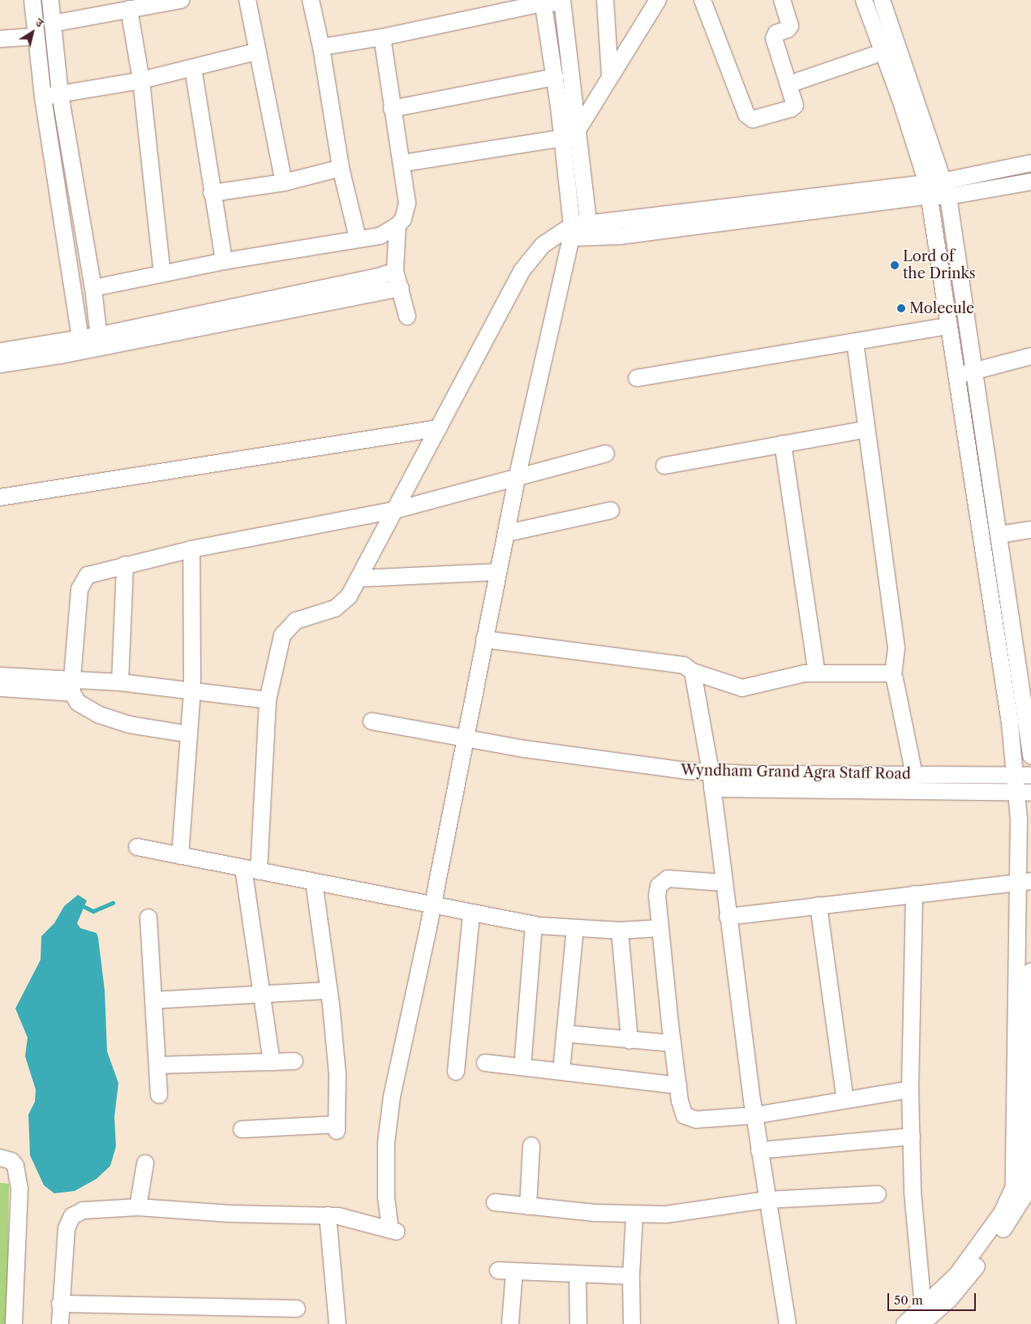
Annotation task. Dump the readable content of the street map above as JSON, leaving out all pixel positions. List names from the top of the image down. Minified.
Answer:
{"streets":{"street":["Wyndham Grand Agra Staff Road"]},"places":["Lord of the Drinks","Molecule"],"scale_bar":"50 m","north":"top right"}
